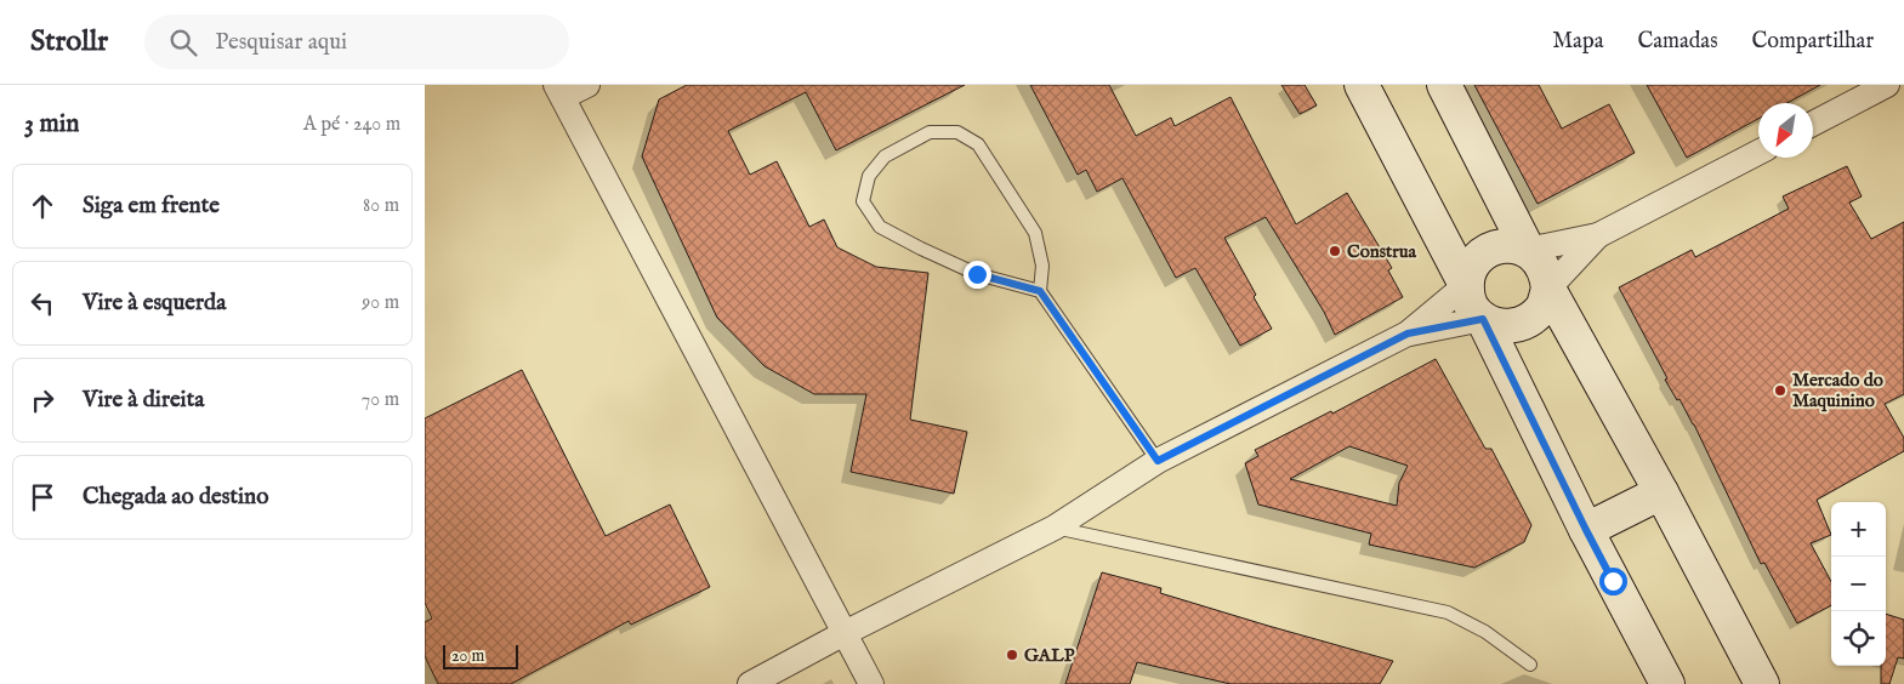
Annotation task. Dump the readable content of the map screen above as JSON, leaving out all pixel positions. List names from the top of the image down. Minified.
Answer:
{"places":["Construa","Mercado do Maquinino","GALP"],"scale_bar":"20 m","north":"bottom left","page":{"header":"Strollr","search":"Pesquisar aqui","nav":["Mapa","Camadas","Compartilhar"],"heading":["3 min","A pé · 240 m"],"list":[["Siga em frente","80 m"],["Vire à esquerda","90 m"],["Vire à direita","70 m"],"Chegada ao destino"],"map_buttons":["+","−"],"scale":"20 m"}}
